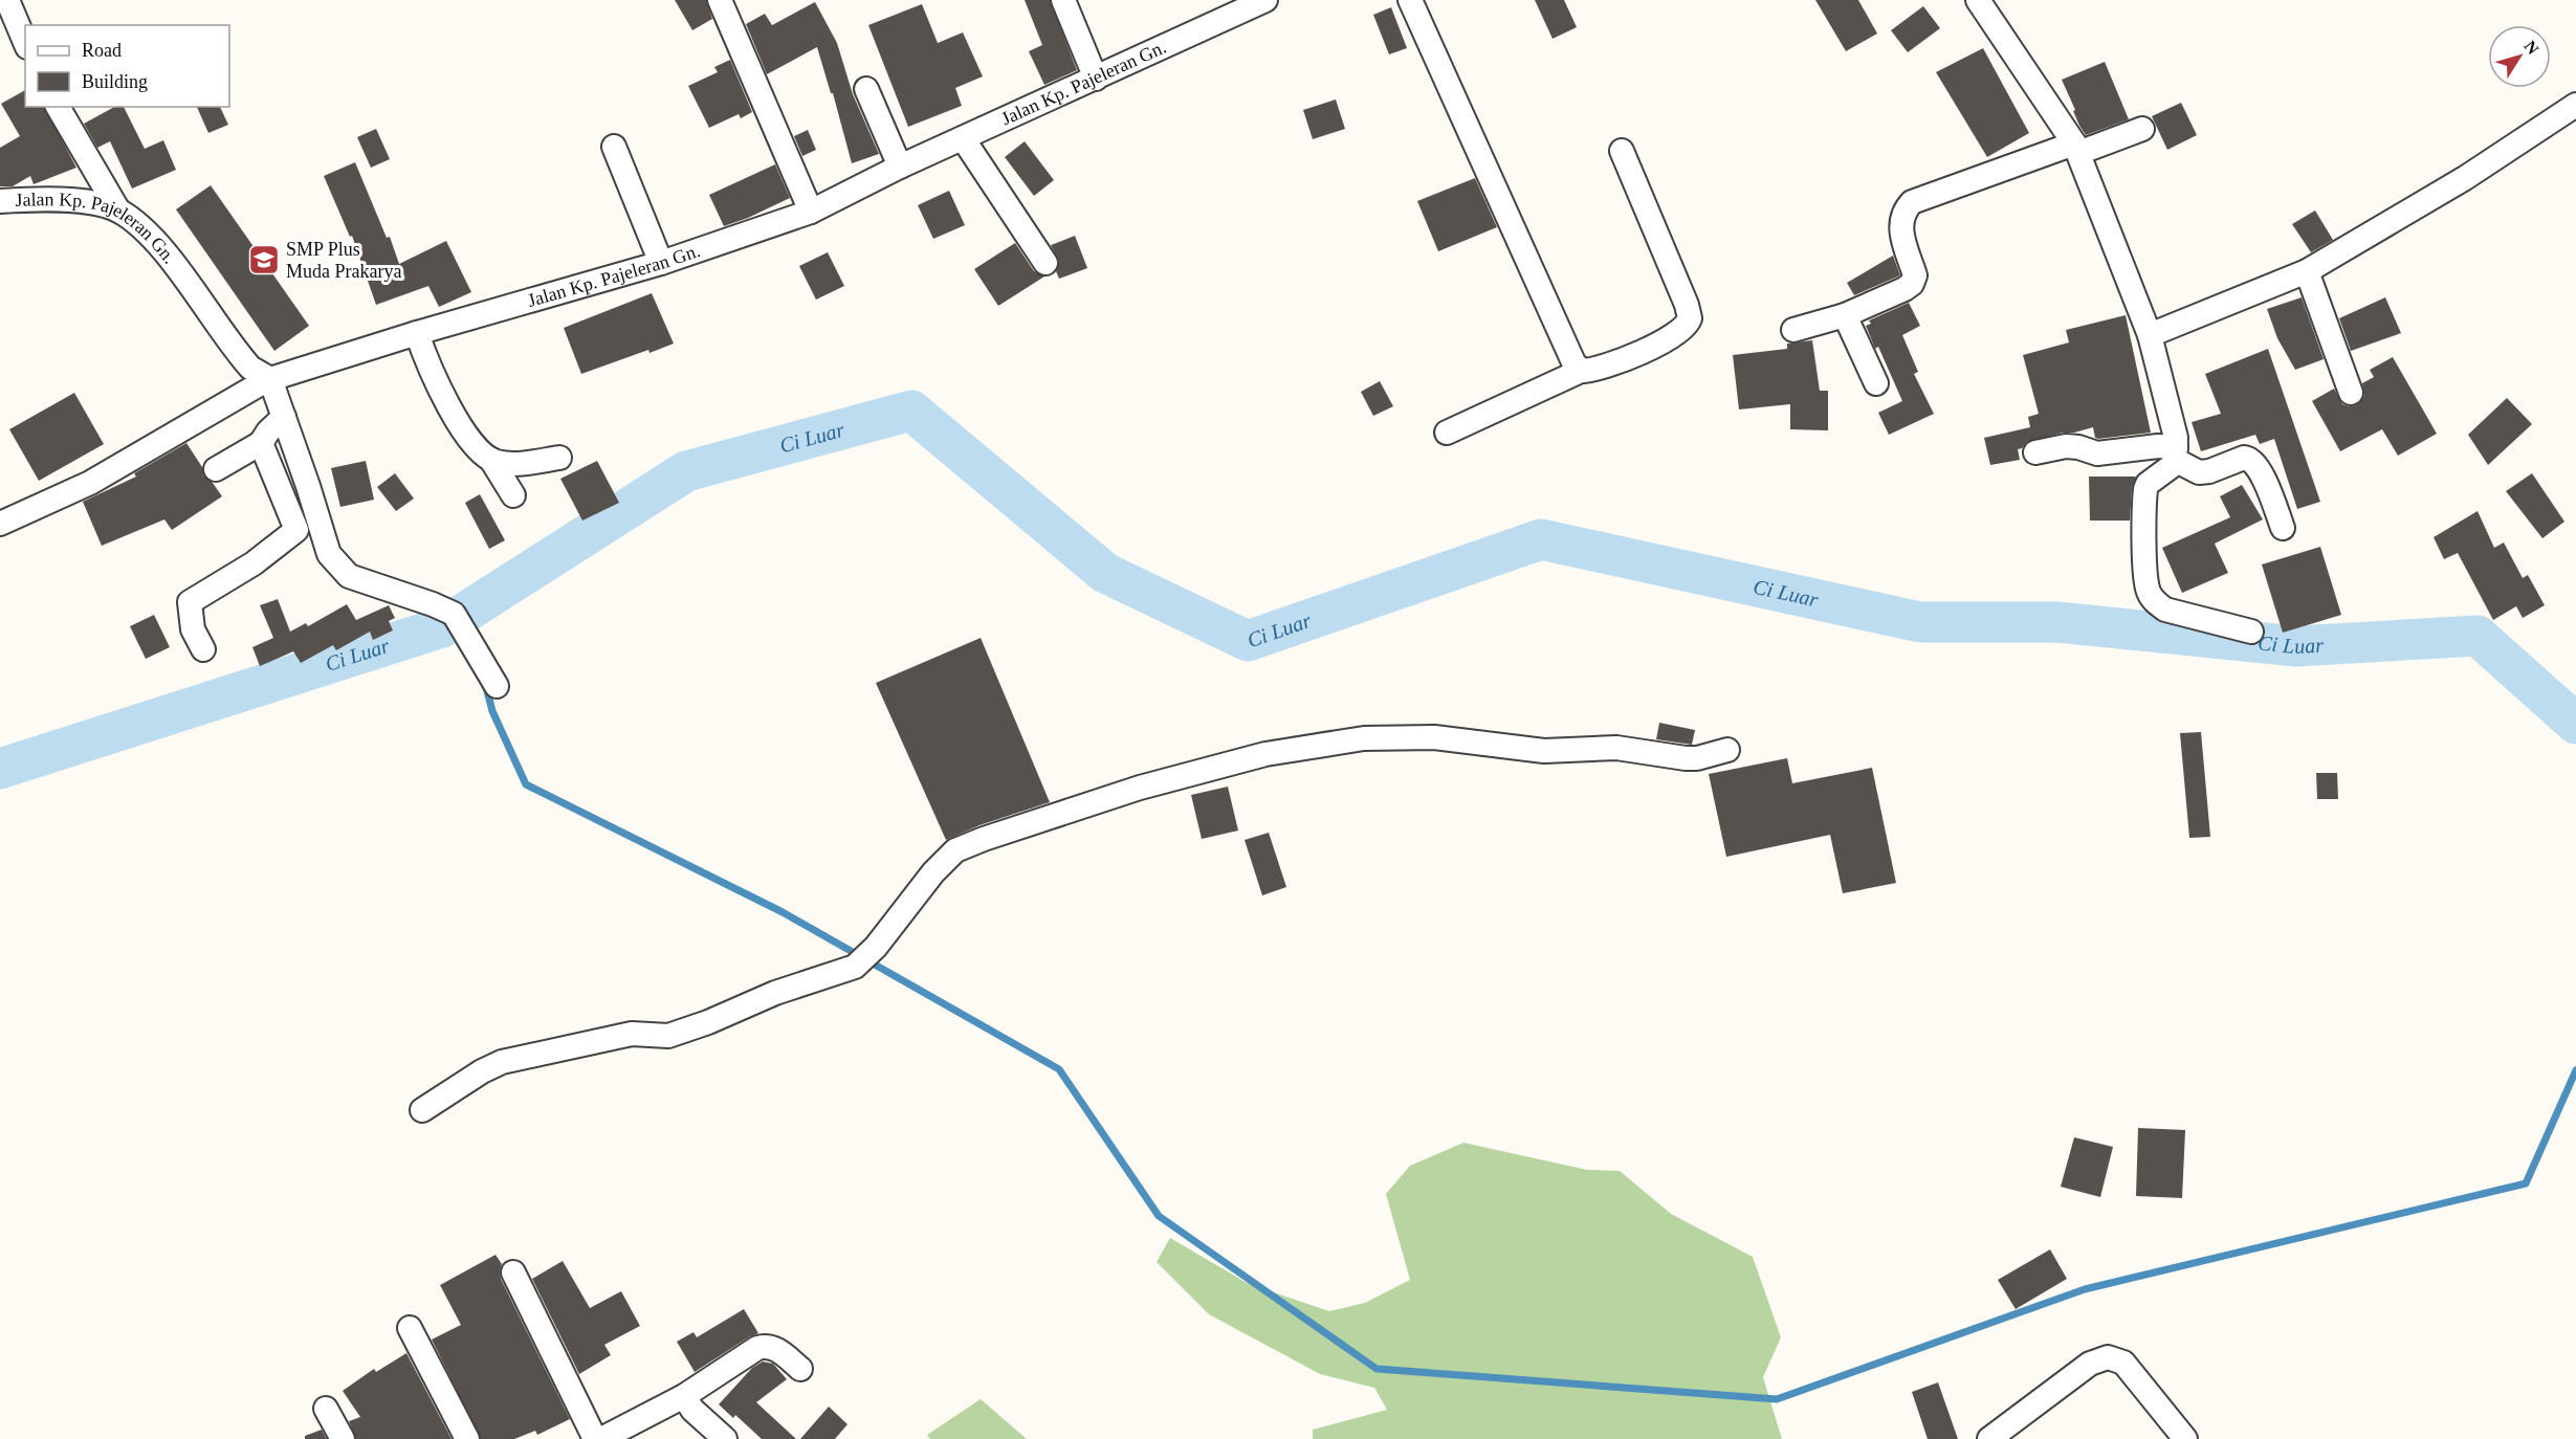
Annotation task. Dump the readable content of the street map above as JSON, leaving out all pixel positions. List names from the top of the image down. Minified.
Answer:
{"streets":{"street":["Jalan Kp. Pajeleran Gn."]},"water":["Ci Luar"],"places":{"school or university":["SMP Plus Muda Prakarya"]},"legend":["Road","Building"],"north":"top right"}
